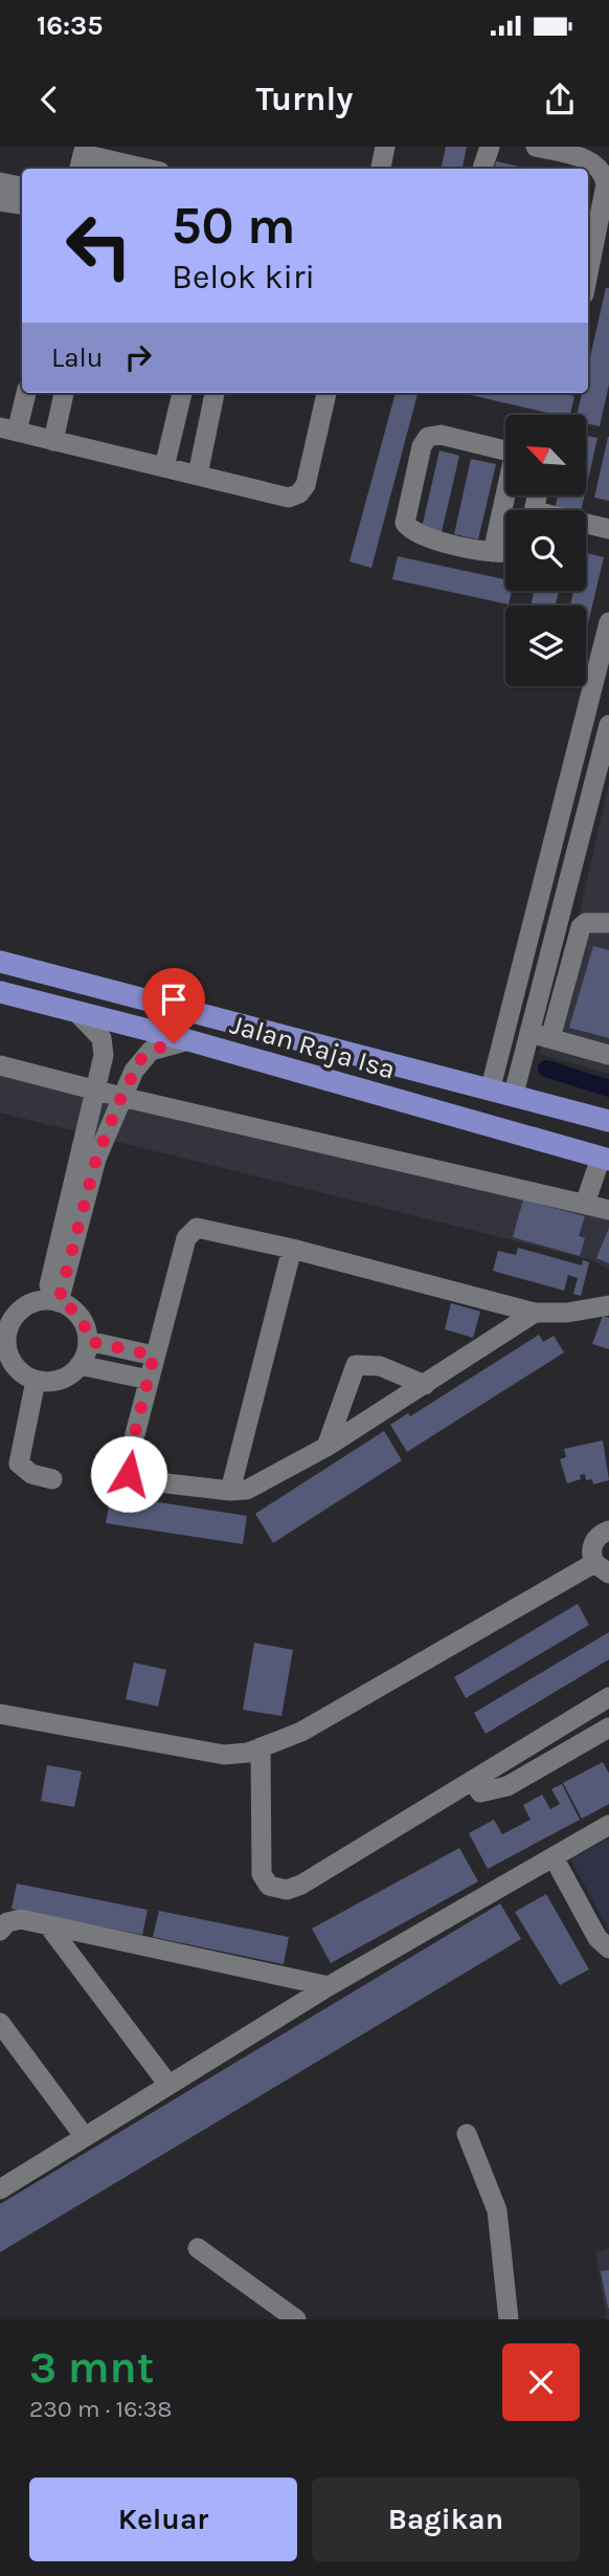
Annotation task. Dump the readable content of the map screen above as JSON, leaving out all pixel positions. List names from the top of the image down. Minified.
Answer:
{"streets":{"main road":["Jalan Raja Isa"]},"north":"top left","page":{"status":"16:35","header":"Turnly","turn":["50 m","Belok kiri"],"then":"Lalu","heading":["3 mnt","230 m · 16:38"],"buttons":["Keluar","Bagikan"]}}
